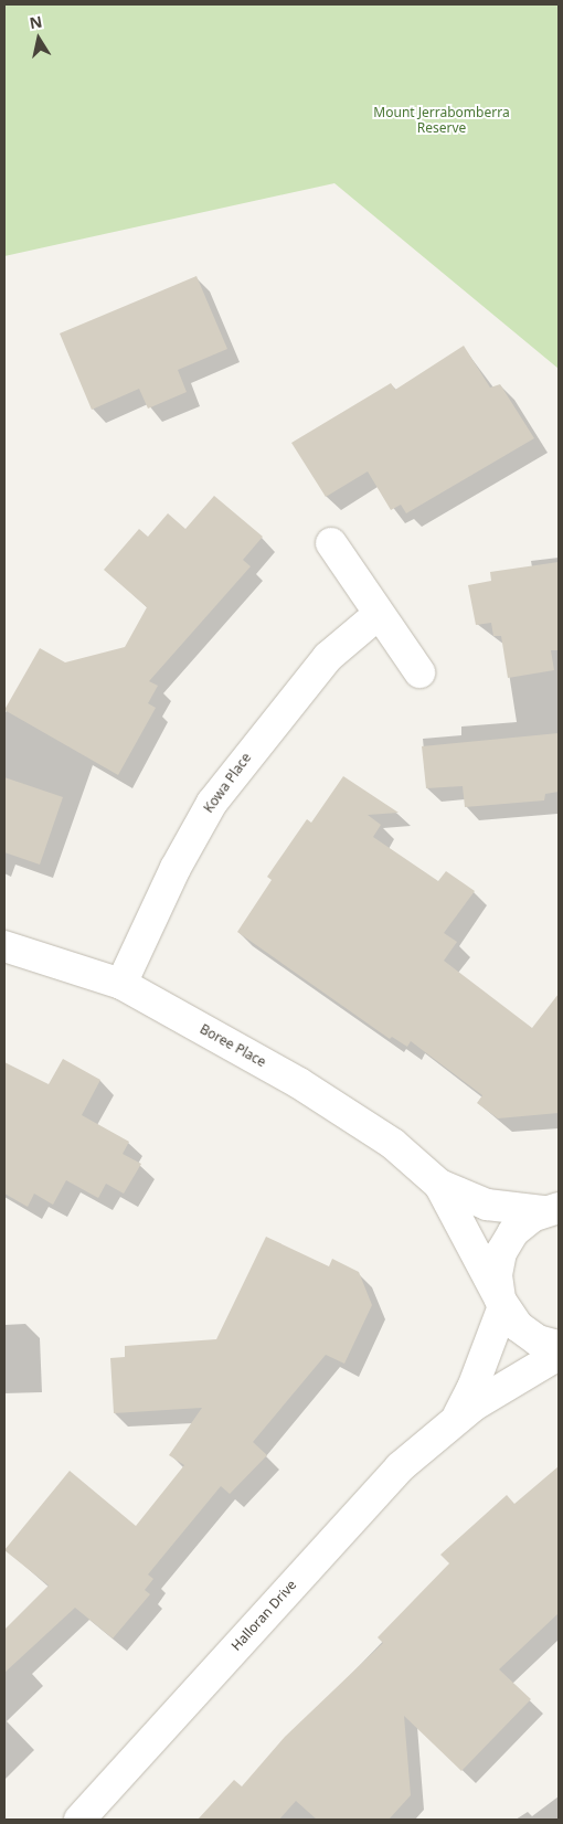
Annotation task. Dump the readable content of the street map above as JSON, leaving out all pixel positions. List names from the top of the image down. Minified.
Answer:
{"streets":{"street":["Kowa Place","Boree Place","Halloran Drive"]},"crossings":[["Kowa Place","Boree Place"],["Boree Place","Halloran Drive"]],"parks":["Mount Jerrabomberra Reserve"],"north":"top"}
